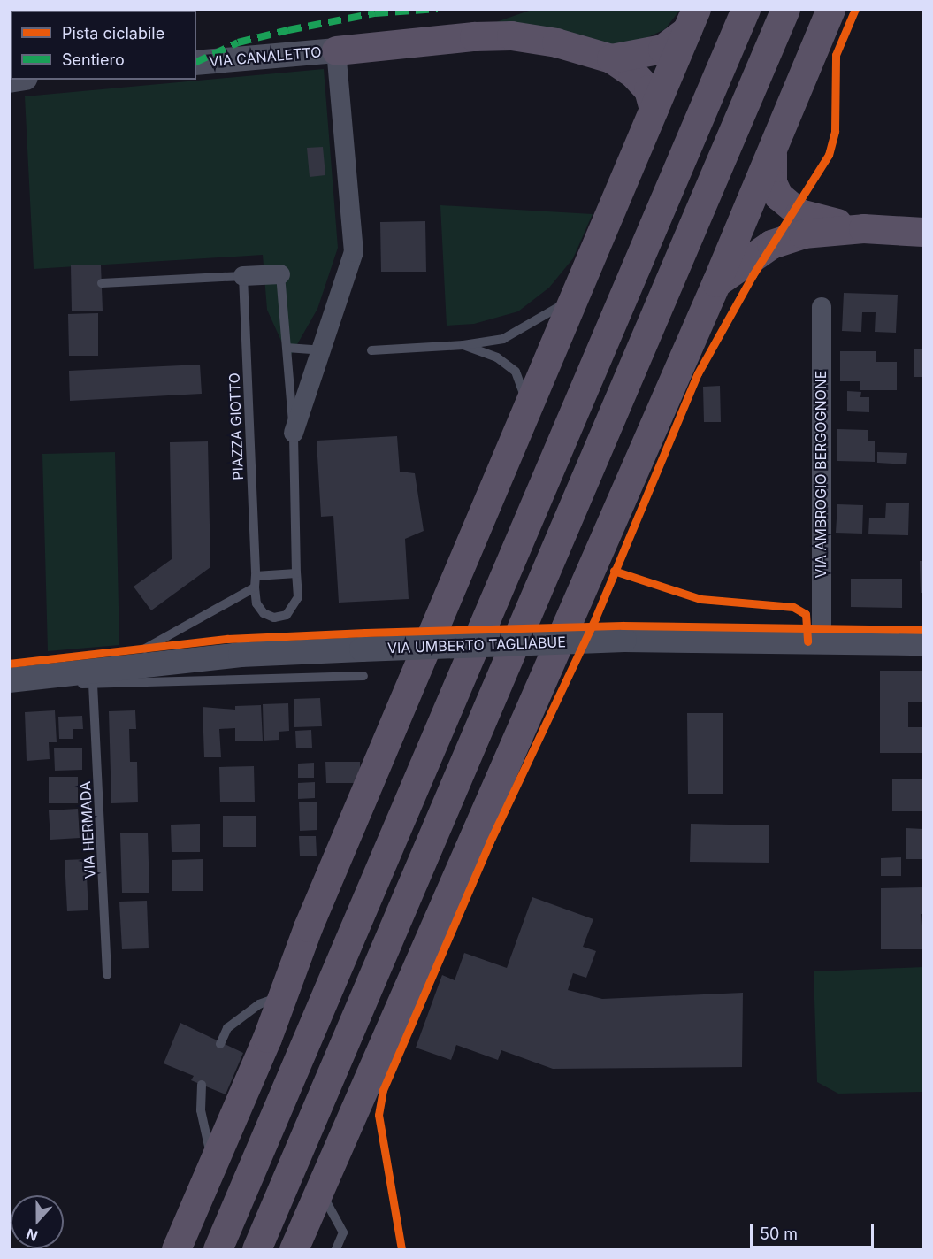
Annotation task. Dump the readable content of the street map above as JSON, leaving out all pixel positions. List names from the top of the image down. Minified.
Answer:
{"streets":{"street":["VIA CANALETTO","VIA AMBROGIO BERGOGNONE","VIA UMBERTO TAGLIABUE"],"lane":["PIAZZA GIOTTO","VIA HERMADA"]},"crossings":[["VIA AMBROGIO BERGOGNONE","VIA UMBERTO TAGLIABUE"],["VIA UMBERTO TAGLIABUE","VIA HERMADA"]],"legend":["Pista ciclabile","Sentiero"],"scale_bar":"50 m","north":"bottom"}
